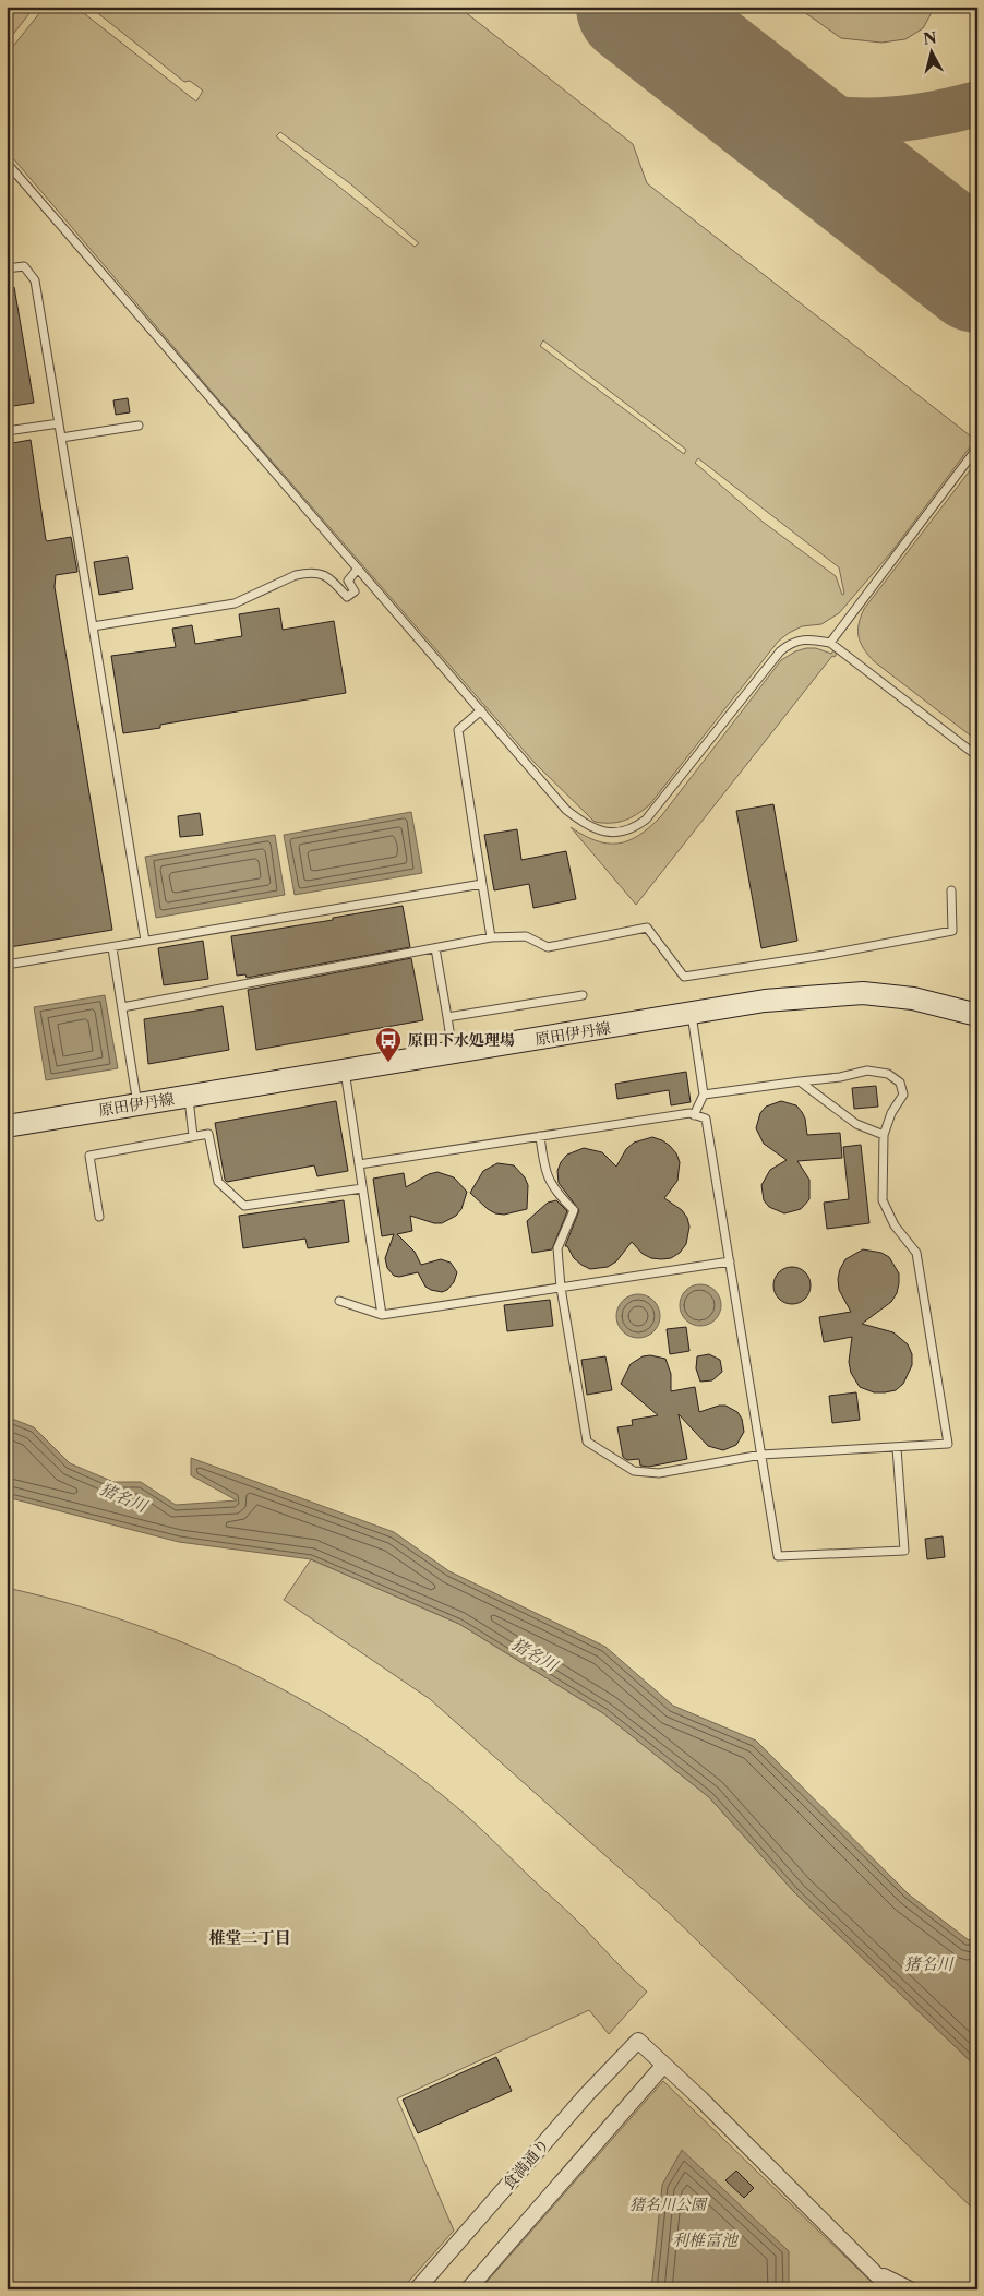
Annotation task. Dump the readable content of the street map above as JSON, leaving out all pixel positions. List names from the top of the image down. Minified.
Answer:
{"streets":{"street":["原田伊丹線","食満通り"]},"districts":["椎堂二丁目"],"water":["猪名川","利椎富池"],"parks":["猪名川公園"],"places":{"bus stop":["原田下水処理場"]},"north":"top"}
